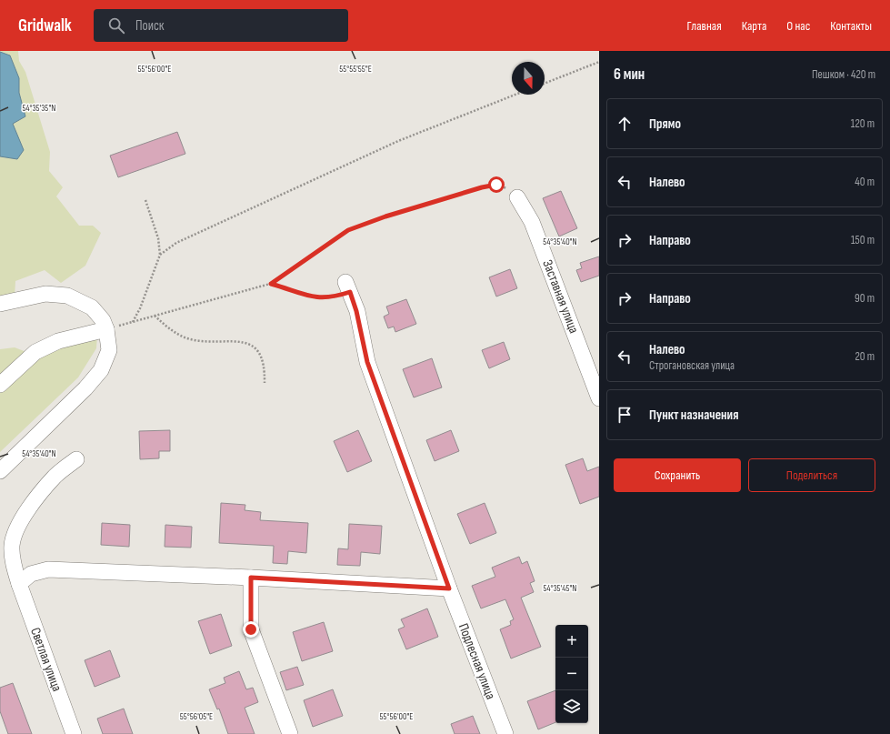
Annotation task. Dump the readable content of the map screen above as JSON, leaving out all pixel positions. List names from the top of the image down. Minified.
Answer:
{"streets":{"street":["Заставная улица","Светлая улица","Подлесная улица"]},"north":"bottom","page":{"header":"Gridwalk","search":"Поиск","nav":["Главная","Карта","О нас","Контакты"],"heading":["6 мин","Пешком · 420 m"],"list":[["Прямо","120 m"],["Налево","40 m"],["Направо","150 m"],["Направо","90 m"],["Налево","Строгановская улица","20 m"],"Пункт назначения"],"buttons":["Сохранить","Поделиться"],"map_buttons":["+","−"]},"coordinates":["55°56'00\"E","55°55'55\"E","54°35'35\"N","54°35'40\"N","54°35'45\"N","55°56'05\"E"]}
